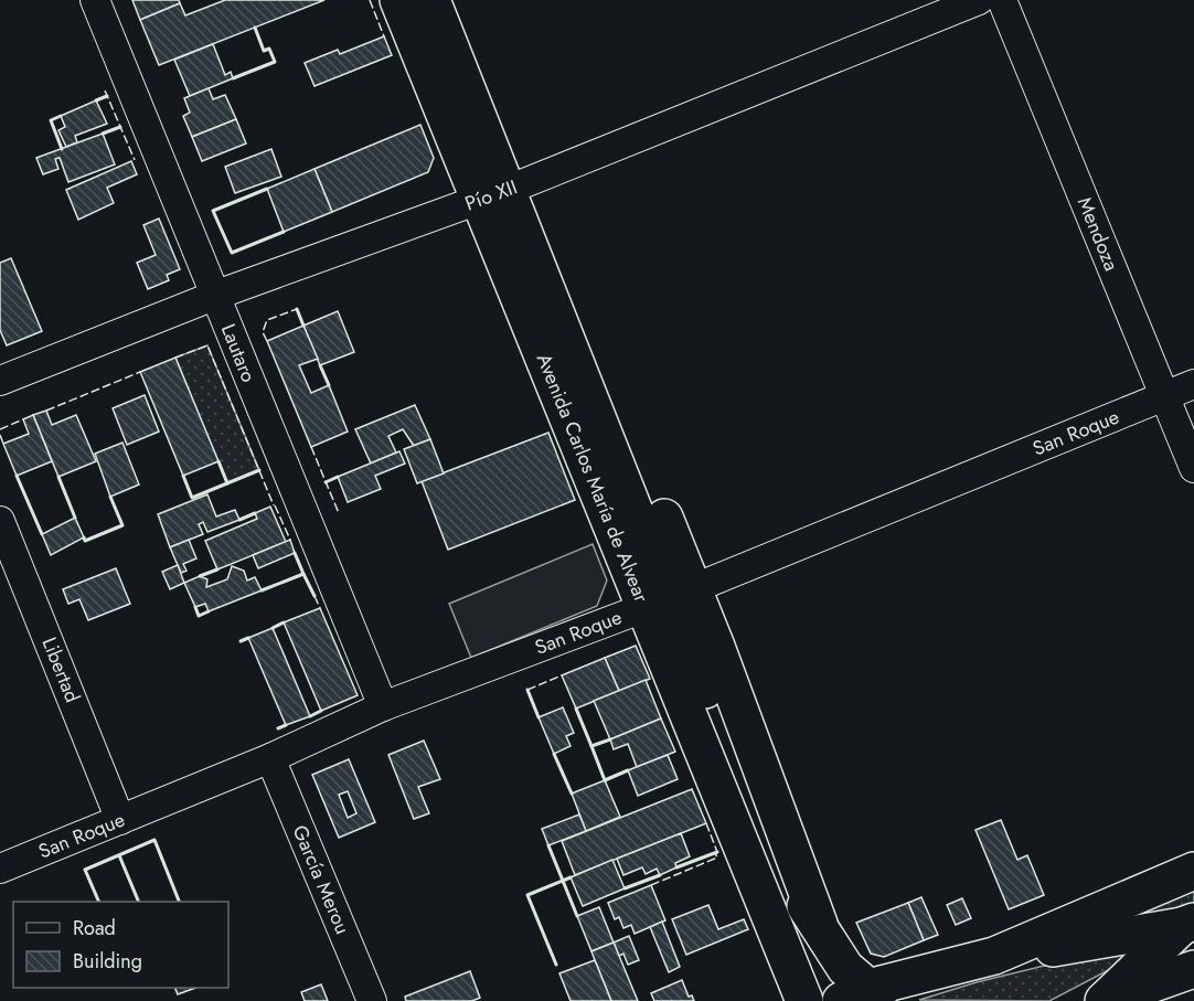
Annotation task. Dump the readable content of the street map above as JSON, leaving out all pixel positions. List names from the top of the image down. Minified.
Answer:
{"streets":{"main road":["Avenida Carlos María de Alvear"],"street":["Pío XII","Mendoza","Lautaro","San Roque","Libertad","García Merou"]},"crossings":[["Pío XII","Lautaro"],["Pío XII","Avenida Carlos María de Alvear"],["Mendoza","San Roque"],["Lautaro","San Roque"],["San Roque","Avenida Carlos María de Alvear"],["San Roque","Libertad"],["San Roque","García Merou"]],"legend":["Road","Building"]}
